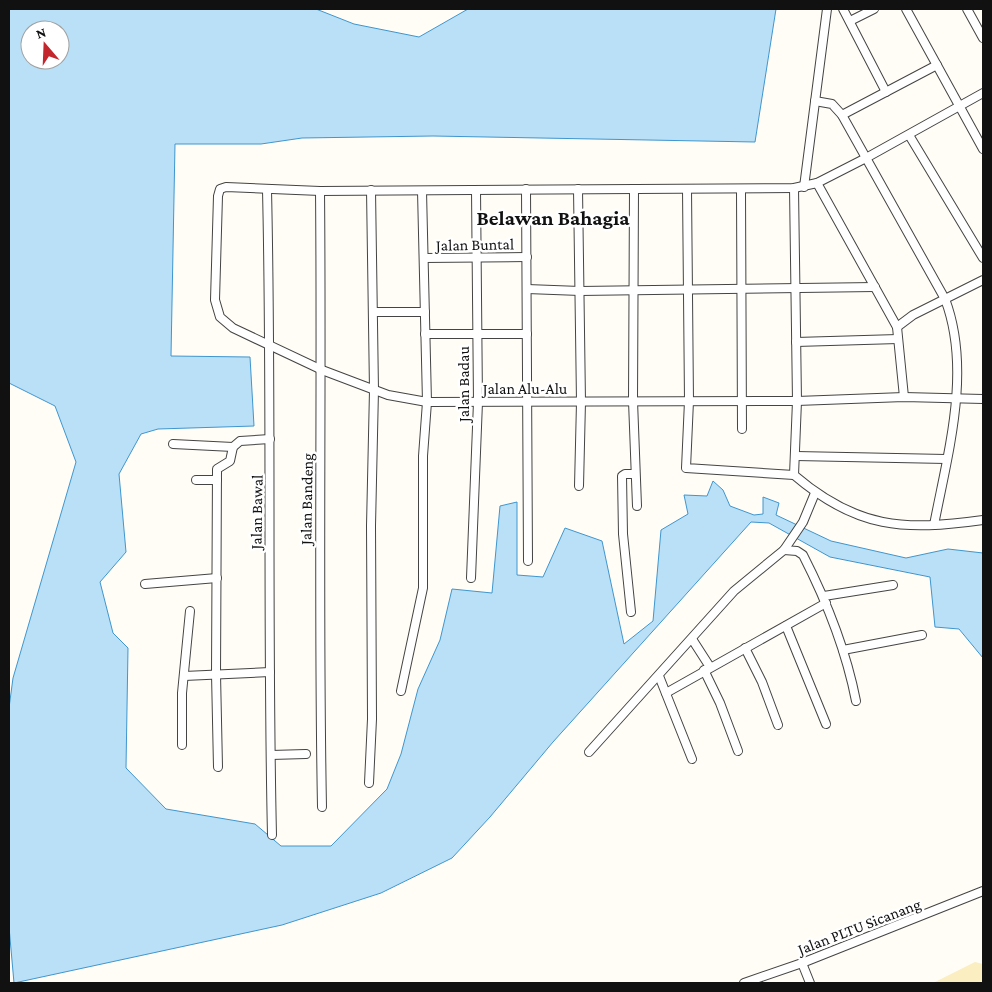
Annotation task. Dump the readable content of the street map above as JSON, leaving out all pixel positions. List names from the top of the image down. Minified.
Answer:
{"streets":{"street":["Jalan Buntal","Jalan Badau","Jalan Alu-Alu","Jalan Bandeng","Jalan Bawal","Jalan PLTU Sicanang"]},"crossings":[["Jalan Buntal","Jalan Badau"],["Jalan Badau","Jalan Alu-Alu"],["Jalan Alu-Alu","Jalan Bandeng"],["Jalan Alu-Alu","Jalan Bawal"]],"districts":["Belawan Bahagia"],"north":"top"}
